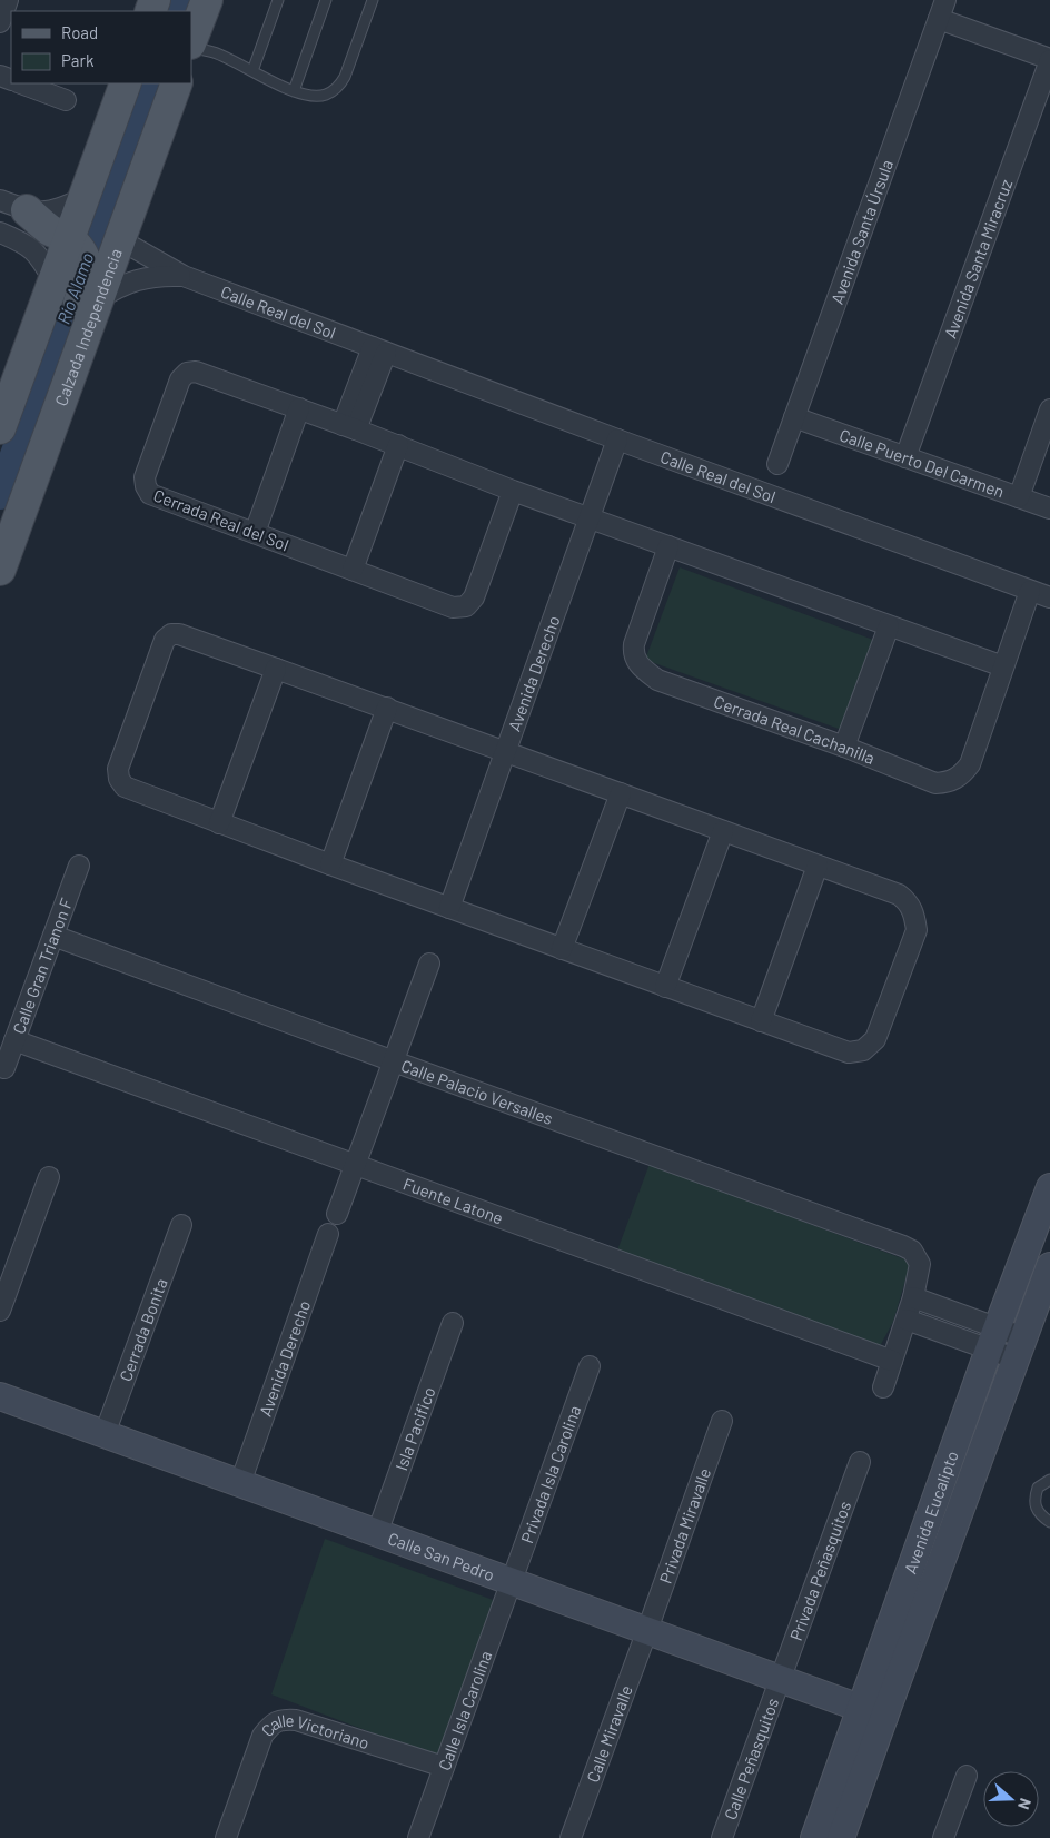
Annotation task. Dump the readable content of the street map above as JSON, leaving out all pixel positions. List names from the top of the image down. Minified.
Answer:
{"streets":{"main road":["Calzada Independencia"],"street":["Avenida Santa Úrsula","Avenida Santa Miracruz","Calle Real del Sol","Calle Puerto Del Carmen","Cerrada Real del Sol","Avenida Derecho","Cerrada Real Cachanilla","Calle Gran Trianon F","Calle Palacio Versalles","Fuente Latone","Cerrada Bonita","Isla Pacifico","Privada Isla Carolina","Avenida Eucalipto","Privada Miravalle","Calle San Pedro","Privada Peñasquitos","Calle Isla Carolina","Calle Miravalle","Calle Victoriano","Calle Peñasquitos"]},"crossings":[["Avenida Santa Úrsula","Calle Puerto Del Carmen"],["Avenida Santa Miracruz","Calle Puerto Del Carmen"],["Calle Real del Sol","Calzada Independencia"],["Calle Real del Sol","Avenida Derecho"],["Calle Real del Sol","Cerrada Real Cachanilla"],["Cerrada Real del Sol","Avenida Derecho"],["Avenida Derecho","Calle San Pedro"],["Calle Gran Trianon F","Calle Palacio Versalles"],["Calle Gran Trianon F","Fuente Latone"],["Cerrada Bonita","Calle San Pedro"],["Isla Pacifico","Calle San Pedro"],["Privada Isla Carolina","Calle San Pedro"],["Privada Isla Carolina","Calle Isla Carolina"],["Avenida Eucalipto","Calle San Pedro"],["Privada Miravalle","Calle San Pedro"],["Privada Miravalle","Calle Miravalle"],["Calle San Pedro","Privada Peñasquitos"],["Calle San Pedro","Calle Isla Carolina"],["Calle San Pedro","Calle Miravalle"],["Calle San Pedro","Calle Peñasquitos"],["Privada Peñasquitos","Calle Peñasquitos"],["Calle Isla Carolina","Calle Victoriano"]],"water":["Río Alamo"],"legend":["Road","Park"],"north":"right"}
